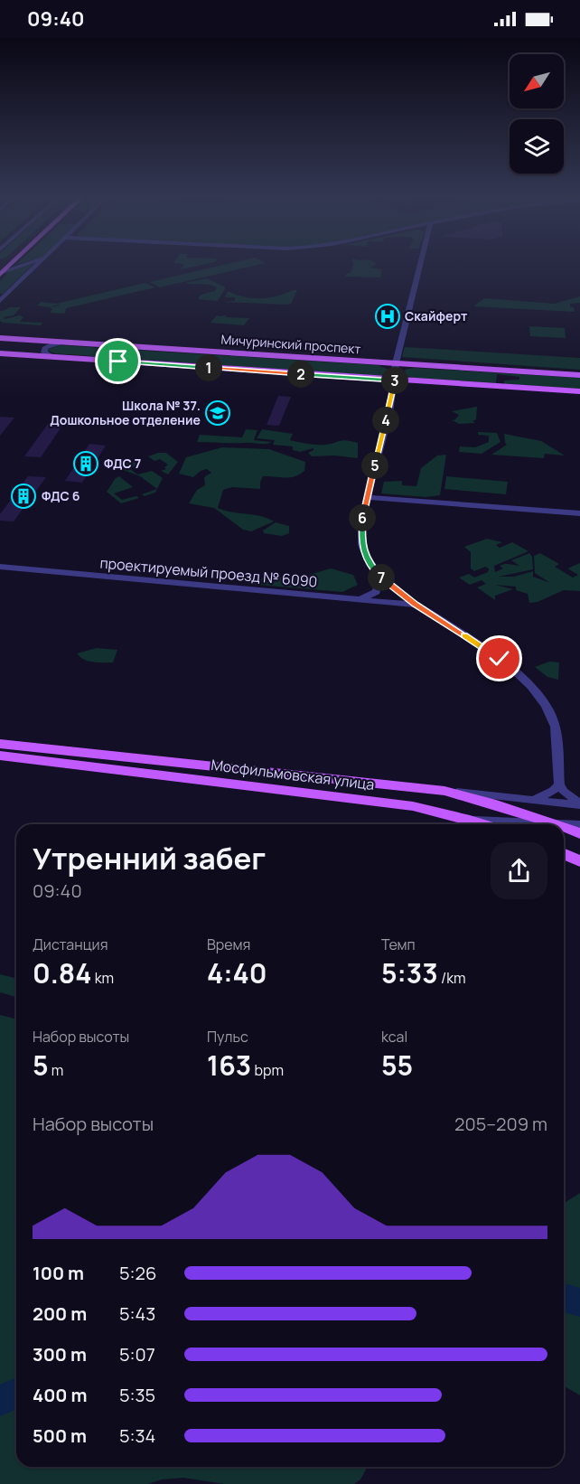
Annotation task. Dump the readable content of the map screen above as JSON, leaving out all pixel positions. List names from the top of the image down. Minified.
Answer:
{"streets":{"main road":["Мичуринский проспект","Мосфильмовская улица"],"street":["проектируемый проезд № 6090"]},"places":{"hospital":["Скайферт"],"school or university":["Школа № 37. Дошкольное отделение"],"building":["ФДС 7","ФДС 6"]},"north":"bottom left","page":{"status":"09:40","pins":["1","2","3","4","5","6","7"],"heading":["Утренний забег","09:40"],"stats":[["Дистанция","0.84 km"],["Время","4:40"],["Темп","5:33 /km"],["Набор высоты","5 m"],["Пульс","163 bpm"],["kcal","55"]],"chart":["Набор высоты","205–209 m"],"list":[{"name":"100 m","note":"5:26"},{"name":"200 m","note":"5:43"},{"name":"300 m","note":"5:07"},{"name":"400 m","note":"5:35"},{"name":"500 m","note":"5:34"}]}}
